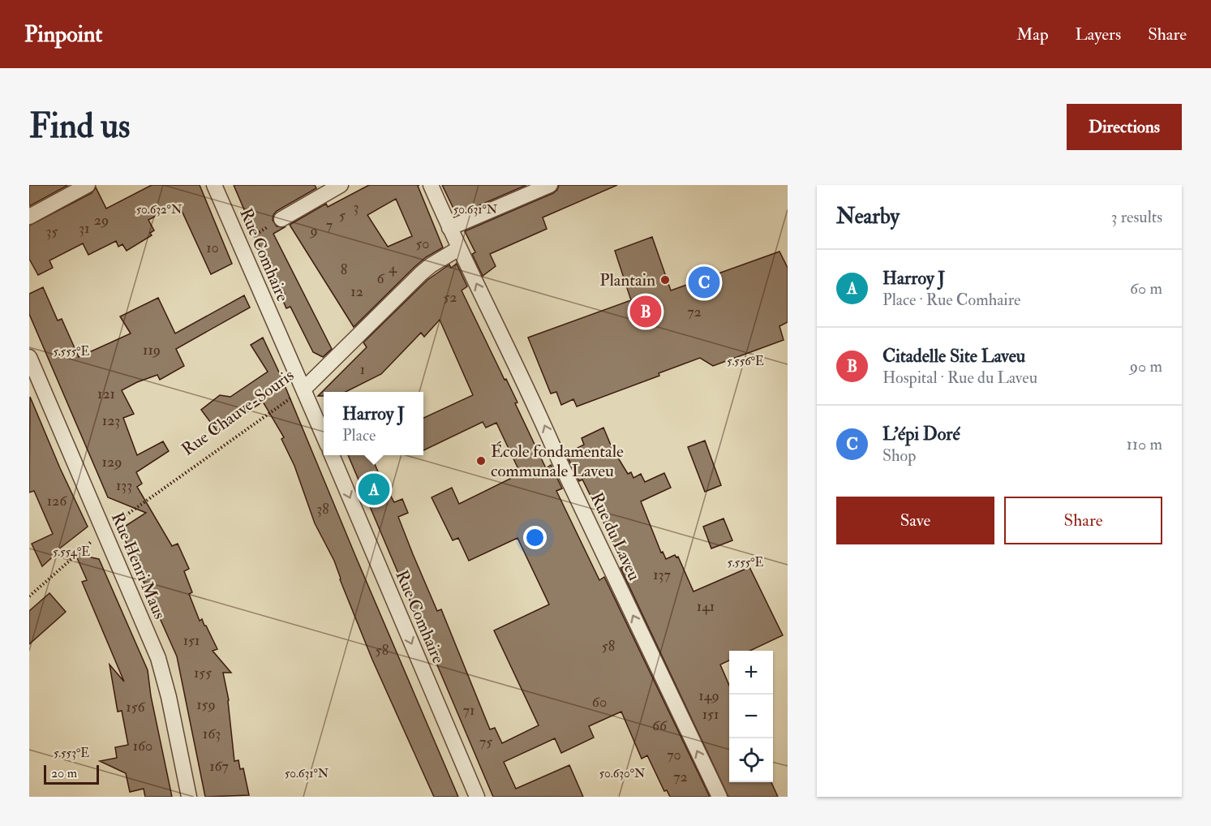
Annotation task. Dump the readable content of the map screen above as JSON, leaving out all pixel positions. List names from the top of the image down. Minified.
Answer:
{"streets":{"street":["Rue Comhaire","Rue Chauve-Souris","Rue du Laveu","Rue Henri Maus"]},"crossings":[["Rue Comhaire","Rue Chauve-Souris"],["Rue Chauve-Souris","Rue du Laveu"],["Rue Chauve-Souris","Rue Henri Maus"]],"one_way":["Rue Comhaire","Rue du Laveu"],"places":["Plantain","École fondamentale communale Laveu"],"house_numbers":["3","5","29","7","31","9","35","50","10","4","8","6","12","52","72","119","1","121","123","129","133","126","38","137","141","151","58","58","155","149","60","159","156","71","151","66","163","75","160","70","167","72"],"scale_bar":"20 m","page":{"header":"Pinpoint","nav":["Map","Layers","Share"],"buttons":["Directions",["Save","Share"]],"title":"Find us","heading":["Nearby","3 results"],"list":[{"mark":"A","name":"Harroy J","note":"Place · Rue Comhaire","value":"60 m"},{"mark":"B","name":"Citadelle Site Laveu","note":"Hospital · Rue du Laveu","value":"90 m"},{"mark":"C","name":"L'épi Doré","note":"Shop","value":"110 m"}],"pins":["C","B","A"],"popup":["Harroy J","Place"],"map_buttons":["+","−"],"scale":"20 m"},"coordinates":["50.632°N","50.631°N","5.555°E","5.556°E","5.554°E","5.553°E","50.630°N"]}
